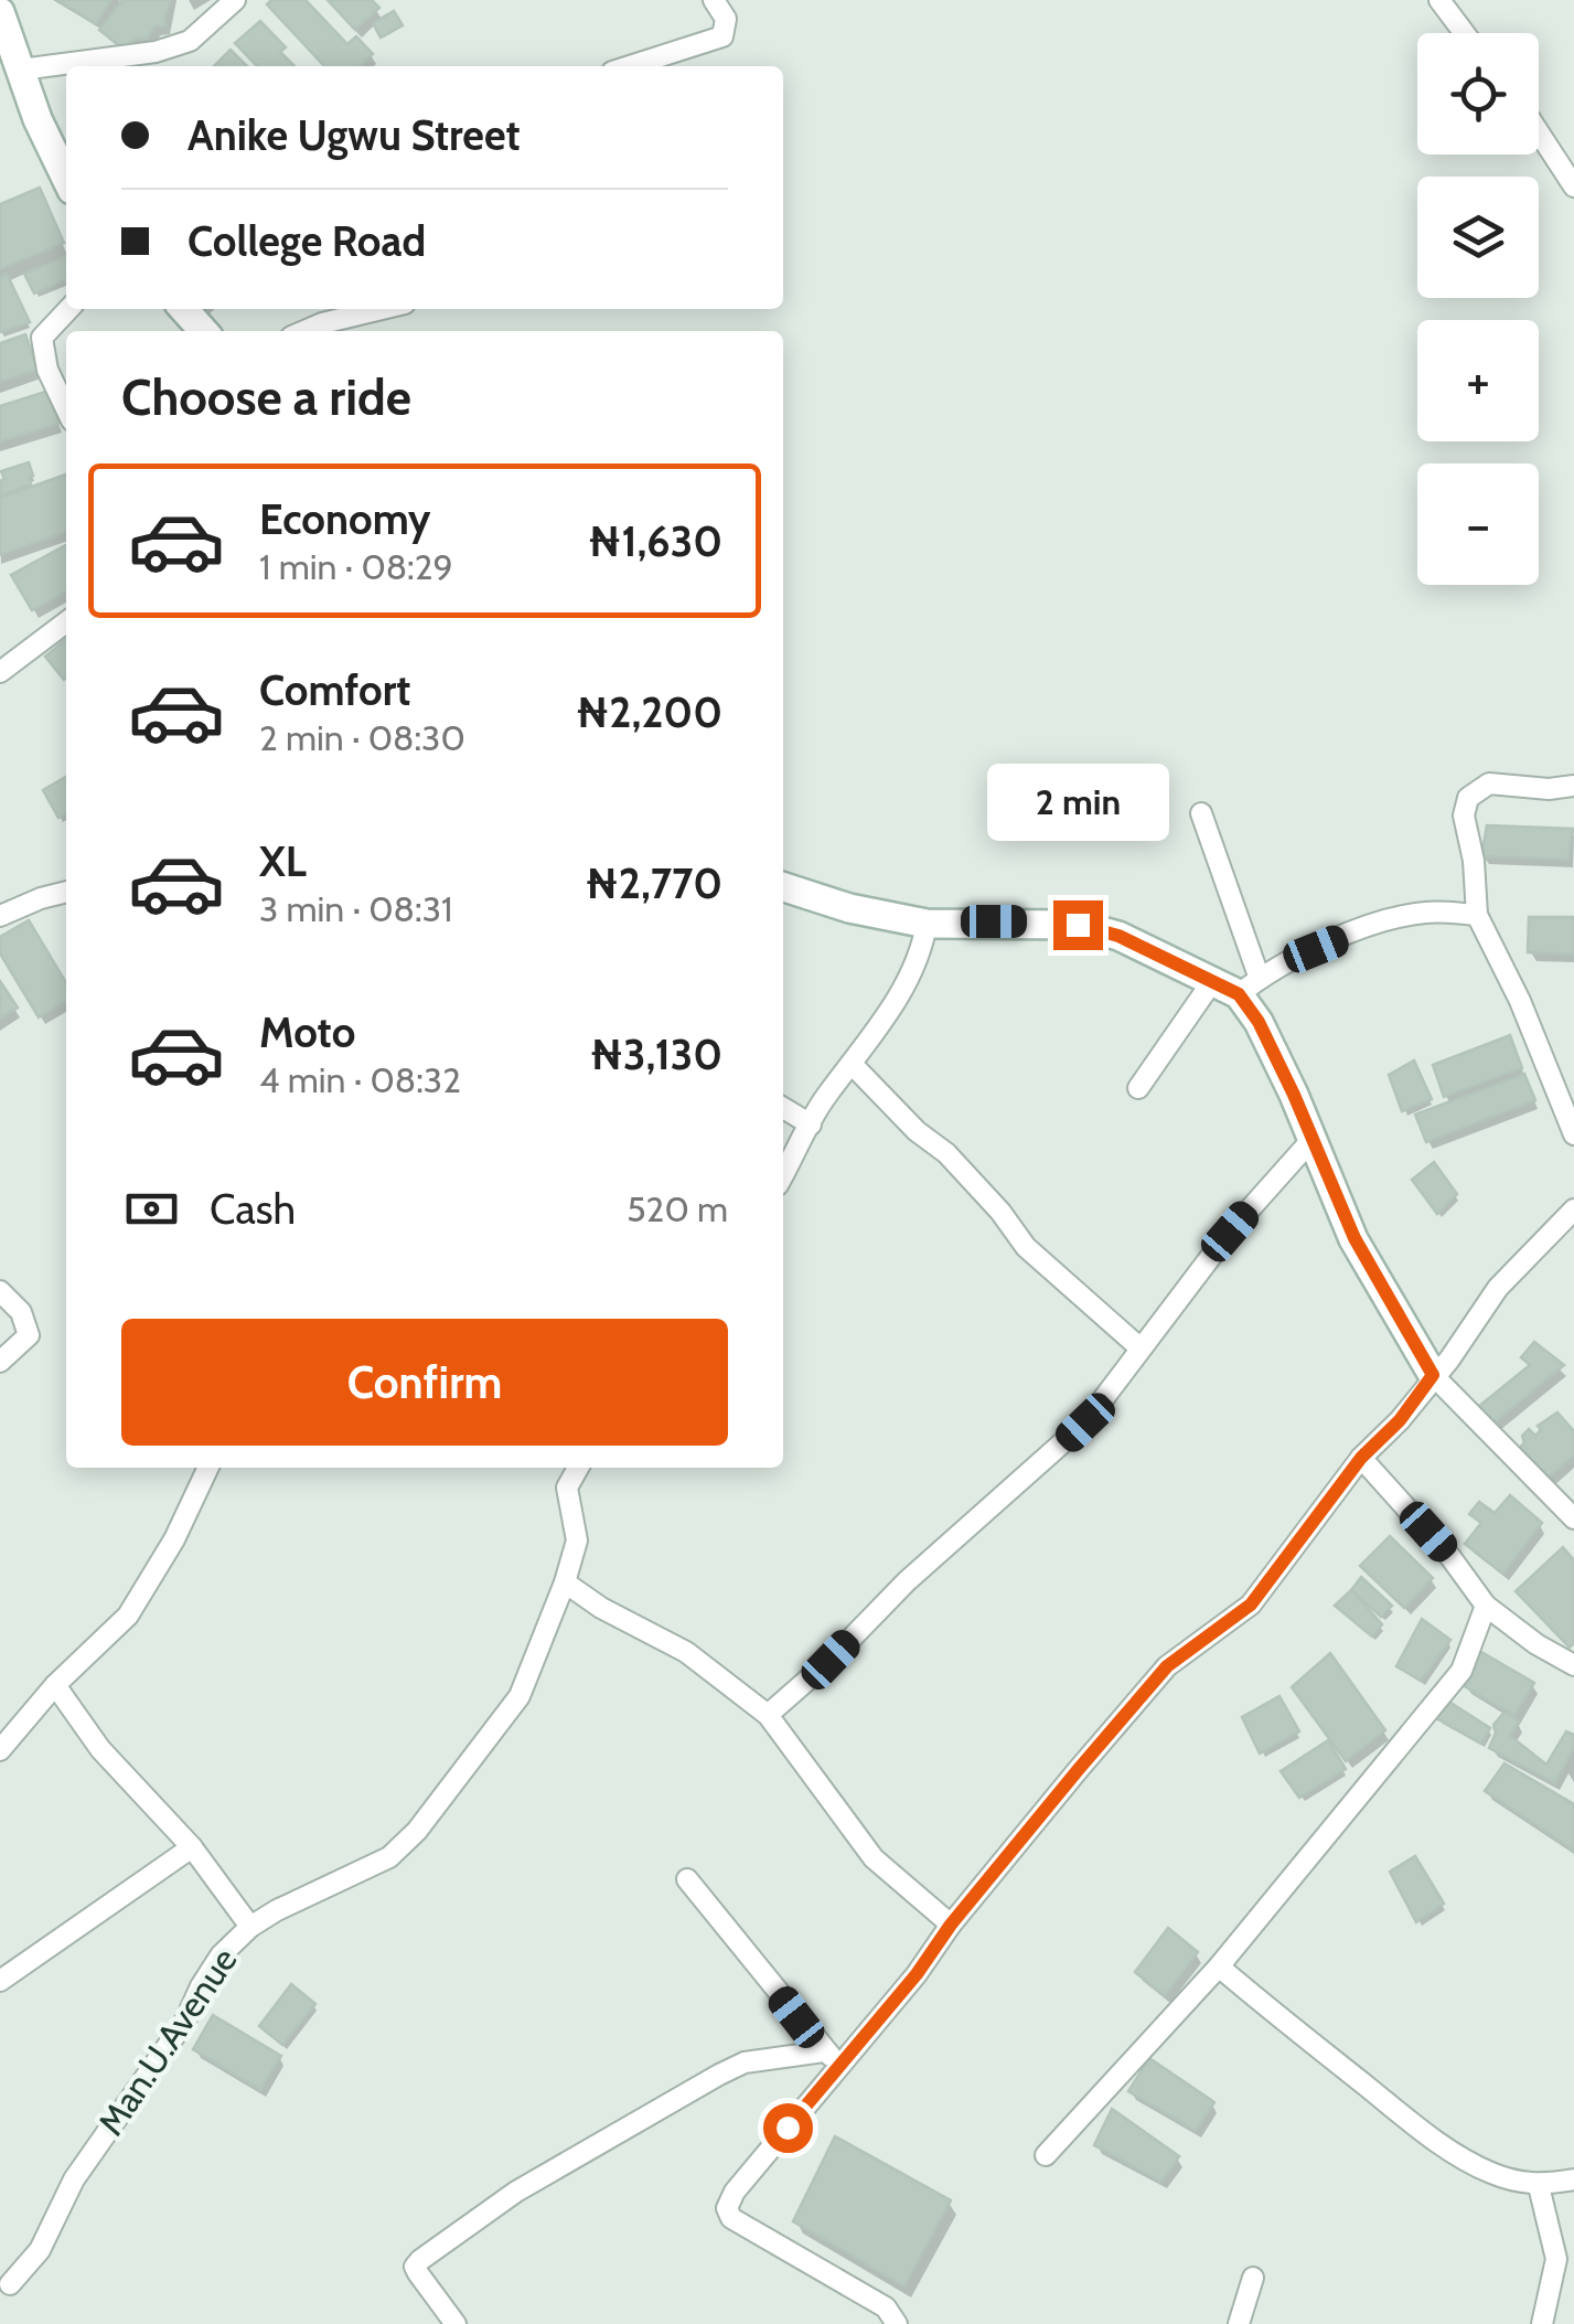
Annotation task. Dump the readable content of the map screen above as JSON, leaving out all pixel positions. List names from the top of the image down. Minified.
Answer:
{"streets":{"street":["Man.U.Avenue"]},"page":{"map_buttons":["+","−"],"banner":["Anike Ugwu Street","College Road"],"heading":"Choose a ride","list":[{"name":"Economy","note":"1 min · 08:29","value":"₦1,630"},{"name":"Comfort","note":"2 min · 08:30","value":"₦2,200"},{"name":"XL","note":"3 min · 08:31","value":"₦2,770"},{"name":"Moto","note":"4 min · 08:32","value":"₦3,130"}],"bubble":"2 min","pay":["Cash","520 m"],"buttons":"Confirm"}}
